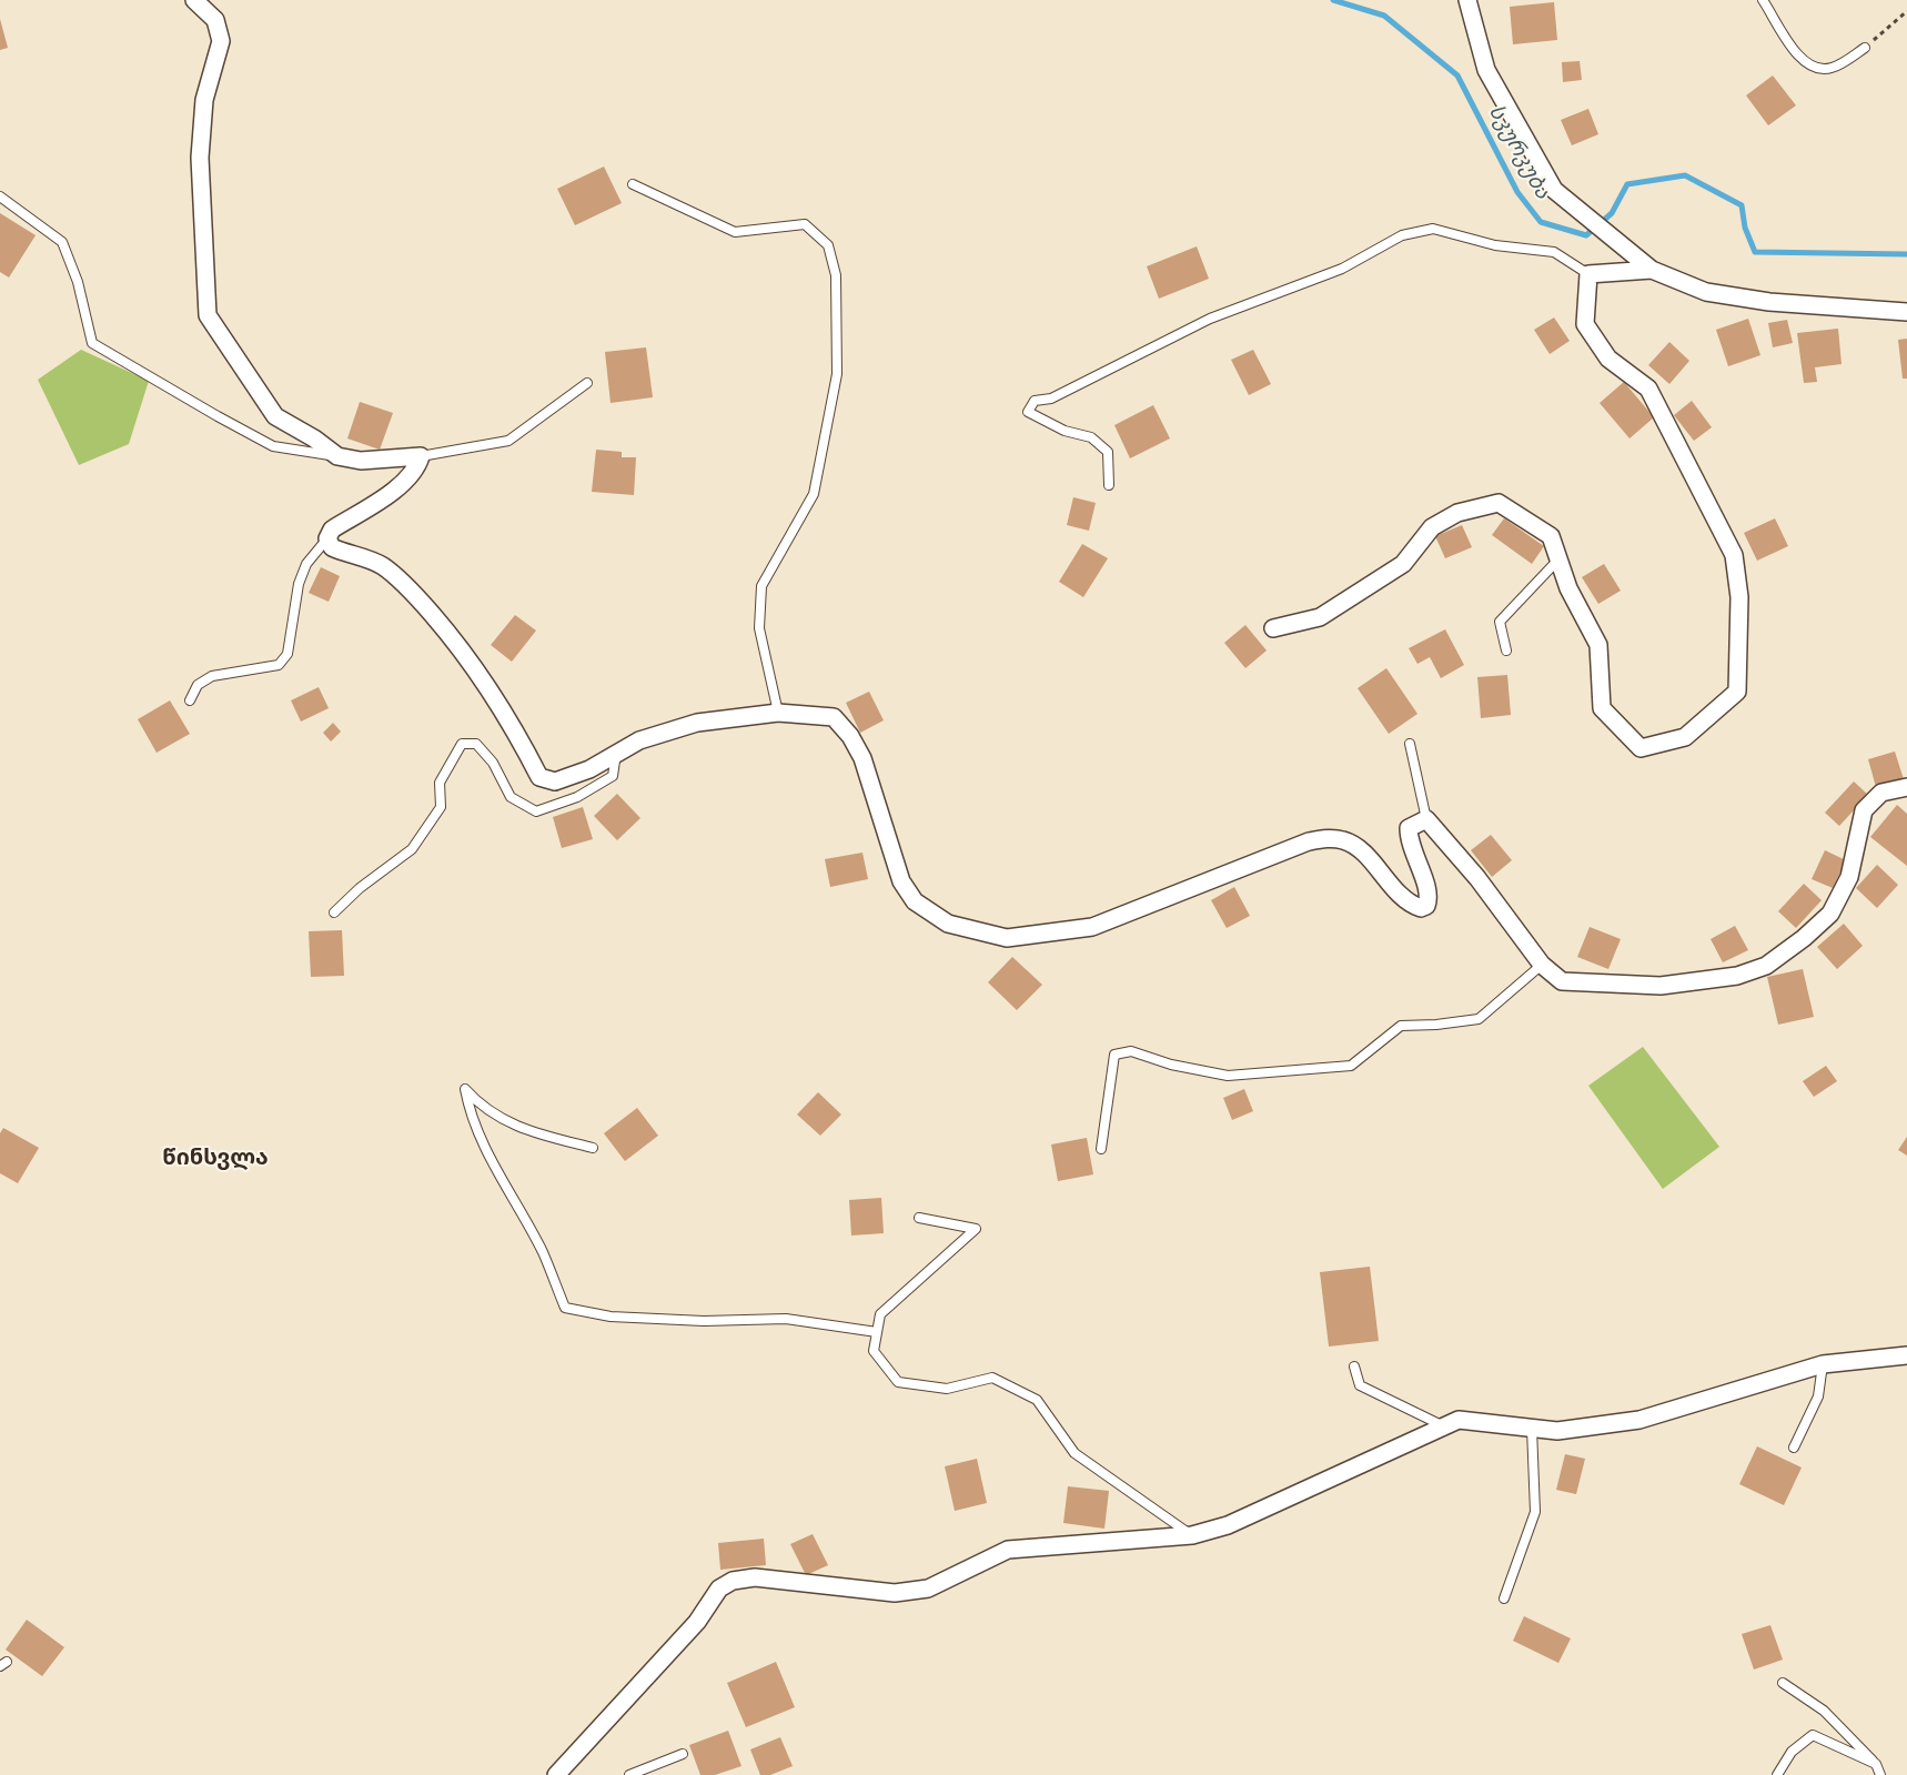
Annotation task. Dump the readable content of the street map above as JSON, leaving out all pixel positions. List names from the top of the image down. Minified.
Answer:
{"districts":["წინსვლა"],"water":["სკურკუბა"]}
